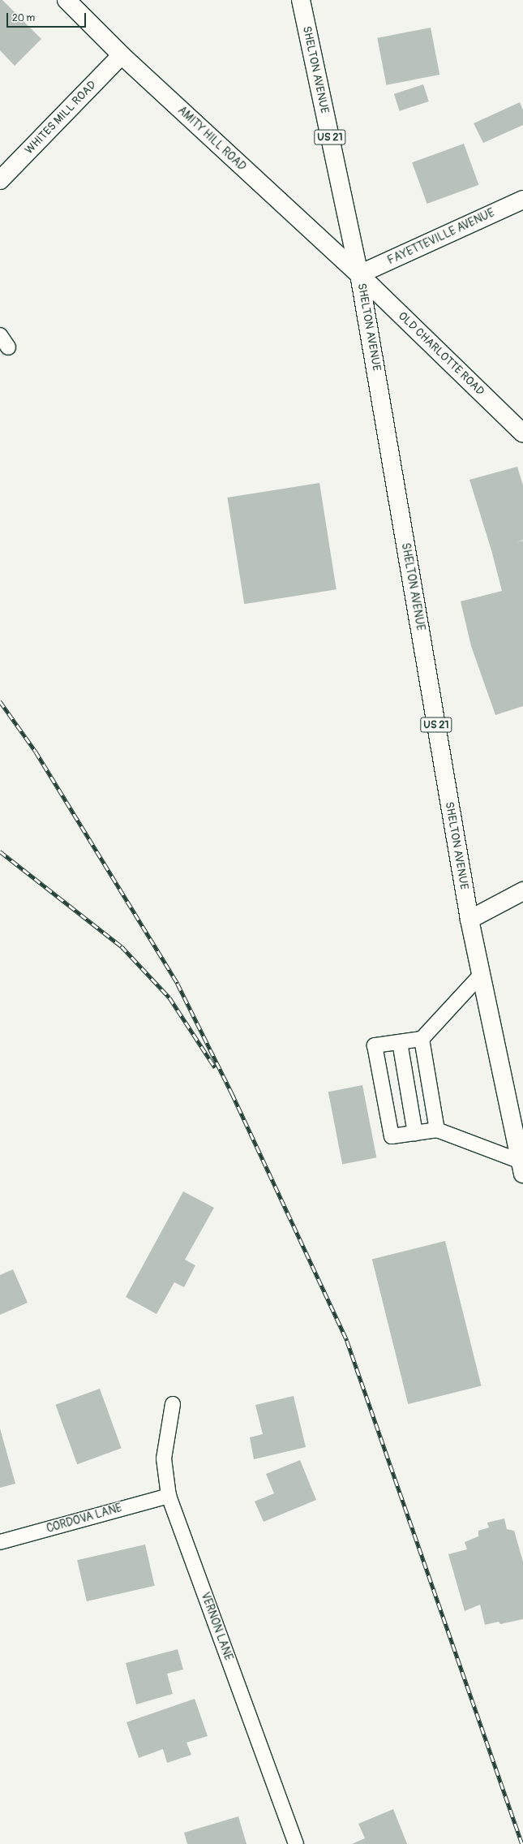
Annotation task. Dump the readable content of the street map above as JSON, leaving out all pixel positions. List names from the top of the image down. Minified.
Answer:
{"streets":{"main road":["SHELTON AVENUE","WHITES MILL ROAD","US 21","AMITY HILL ROAD","FAYETTEVILLE AVENUE","OLD CHARLOTTE ROAD"],"lane":["CORDOVA LANE","VERNON LANE"]},"crossings":[["SHELTON AVENUE","AMITY HILL ROAD"],["SHELTON AVENUE","FAYETTEVILLE AVENUE"],["SHELTON AVENUE","OLD CHARLOTTE ROAD"],["WHITES MILL ROAD","AMITY HILL ROAD"],["AMITY HILL ROAD","FAYETTEVILLE AVENUE"],["AMITY HILL ROAD","OLD CHARLOTTE ROAD"],["FAYETTEVILLE AVENUE","OLD CHARLOTTE ROAD"],["CORDOVA LANE","VERNON LANE"]],"scale_bar":"20 m"}
